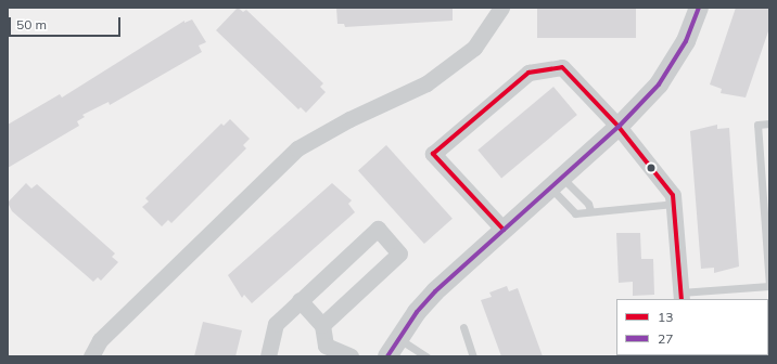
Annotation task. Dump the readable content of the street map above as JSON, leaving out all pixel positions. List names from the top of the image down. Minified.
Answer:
{"lines":["transit line 27","transit line 13"],"legend":["13","27"],"scale_bar":"50 m"}
